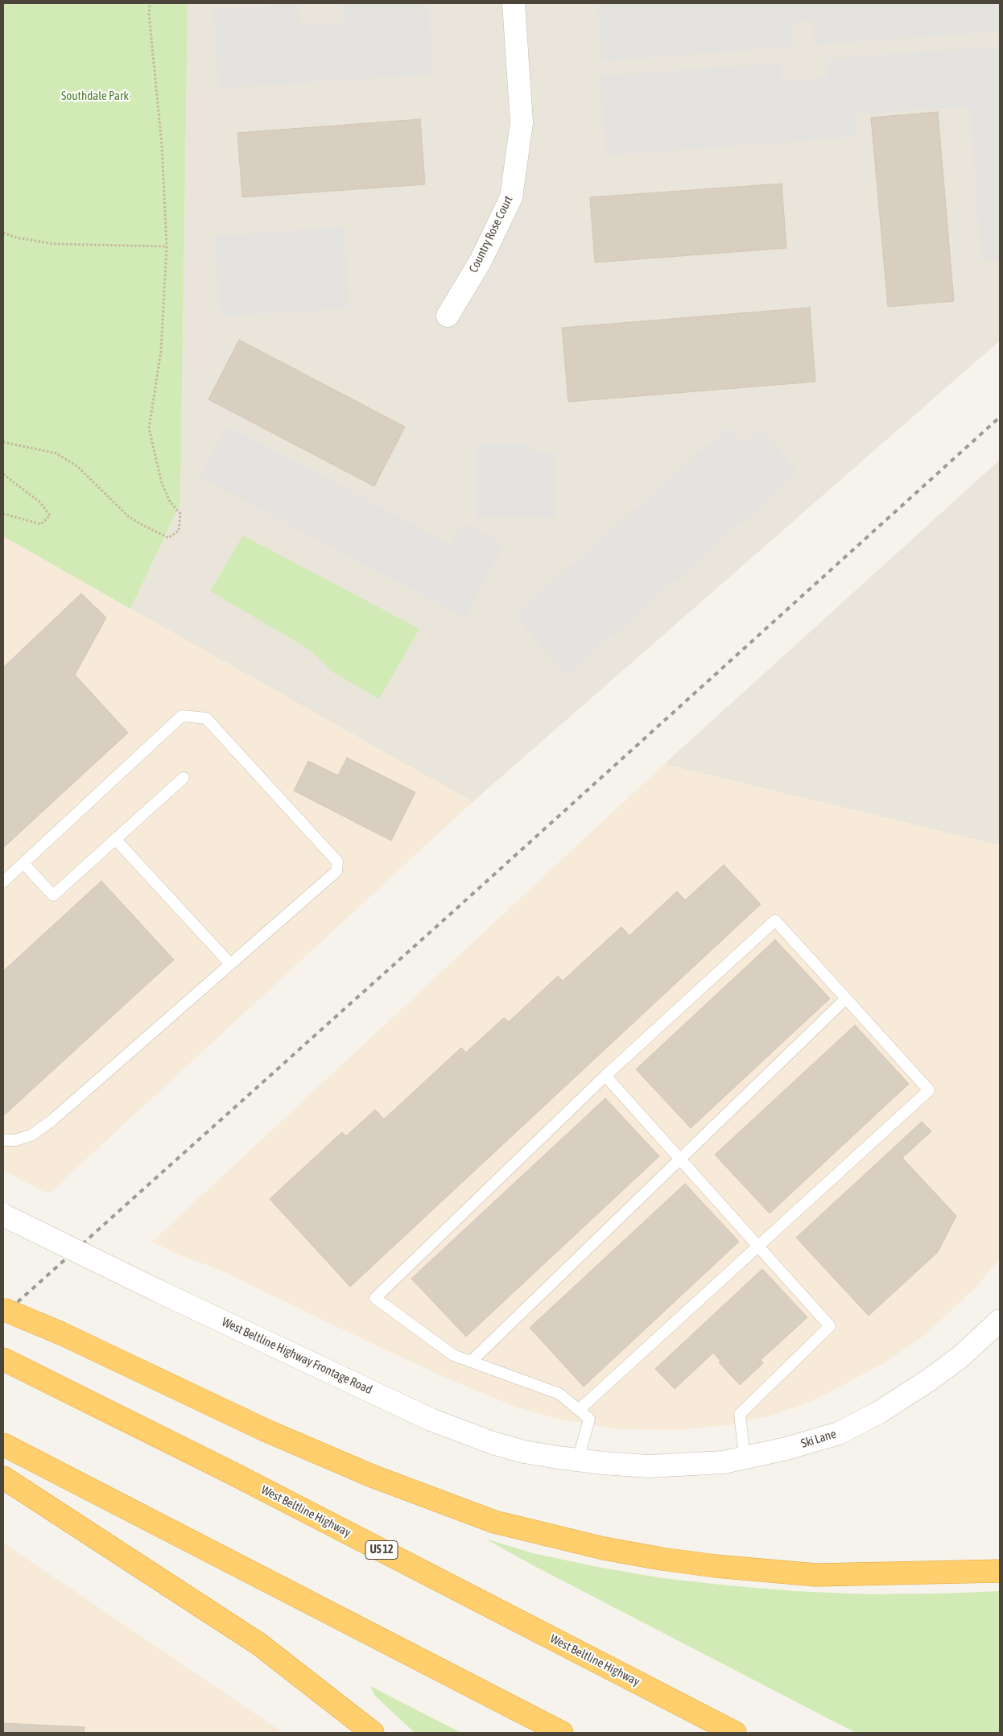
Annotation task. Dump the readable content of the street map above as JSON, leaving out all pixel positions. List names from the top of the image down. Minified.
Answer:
{"streets":{"highway":["West Beltline Highway","US 12"],"street":["Country Rose Court","West Beltline Highway Frontage Road","Ski Lane"]},"crossings":[["West Beltline Highway Frontage Road","Ski Lane"]],"parks":["Southdale Park"]}
